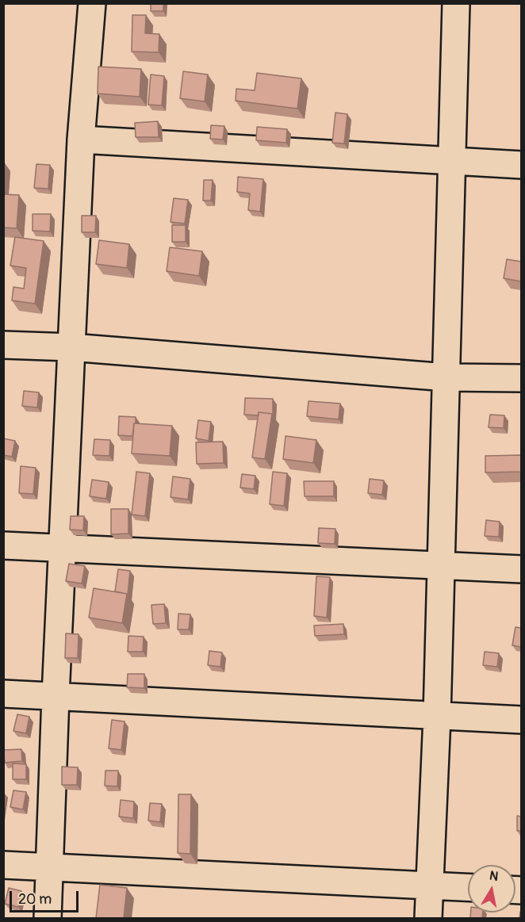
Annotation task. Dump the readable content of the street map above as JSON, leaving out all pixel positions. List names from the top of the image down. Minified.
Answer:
{"scale_bar":"20 m","north":"top"}
